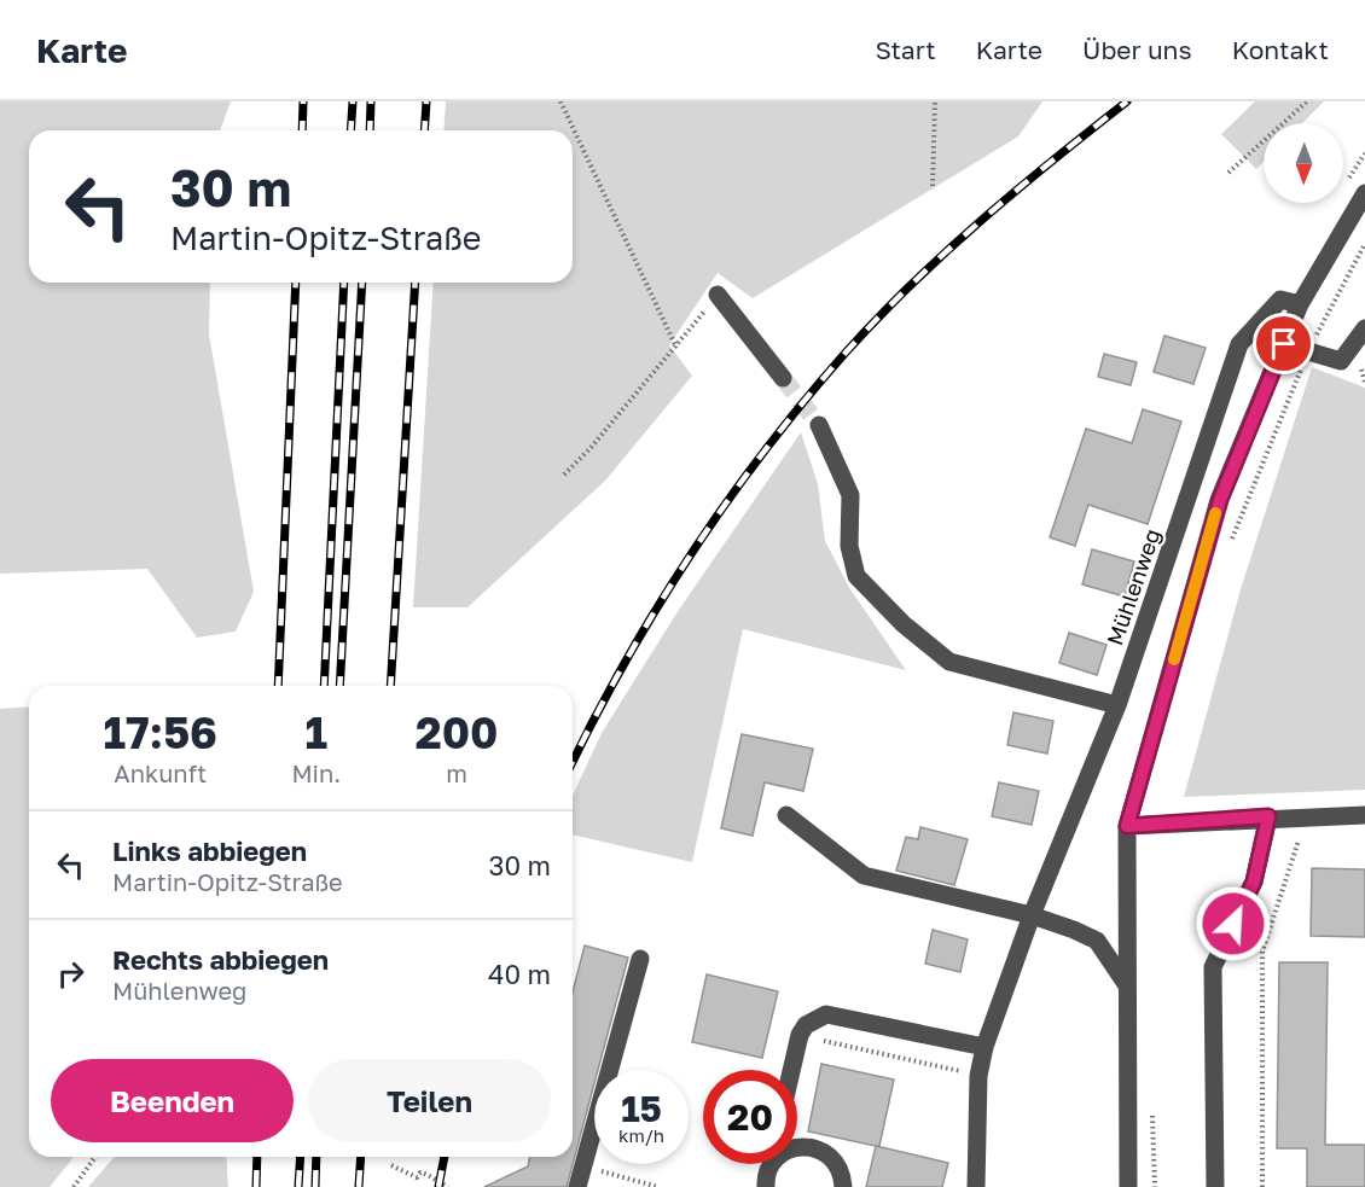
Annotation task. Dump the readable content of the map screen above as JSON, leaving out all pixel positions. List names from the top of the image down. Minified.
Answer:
{"streets":{"street":["Mühlenweg"]},"north":"bottom","page":{"header":"Karte","nav":["Start","Karte","Über uns","Kontakt"],"turn":["30 m","Martin-Opitz-Straße"],"eta":["17:56","Ankunft","1","Min.","200","m"],"list":[{"name":"Links abbiegen","note":"Martin-Opitz-Straße","value":"30 m"},{"name":"Rechts abbiegen","note":"Mühlenweg","value":"40 m"}],"buttons":["Beenden","Teilen"],"speed":"15 km/h","limit":"20"}}
